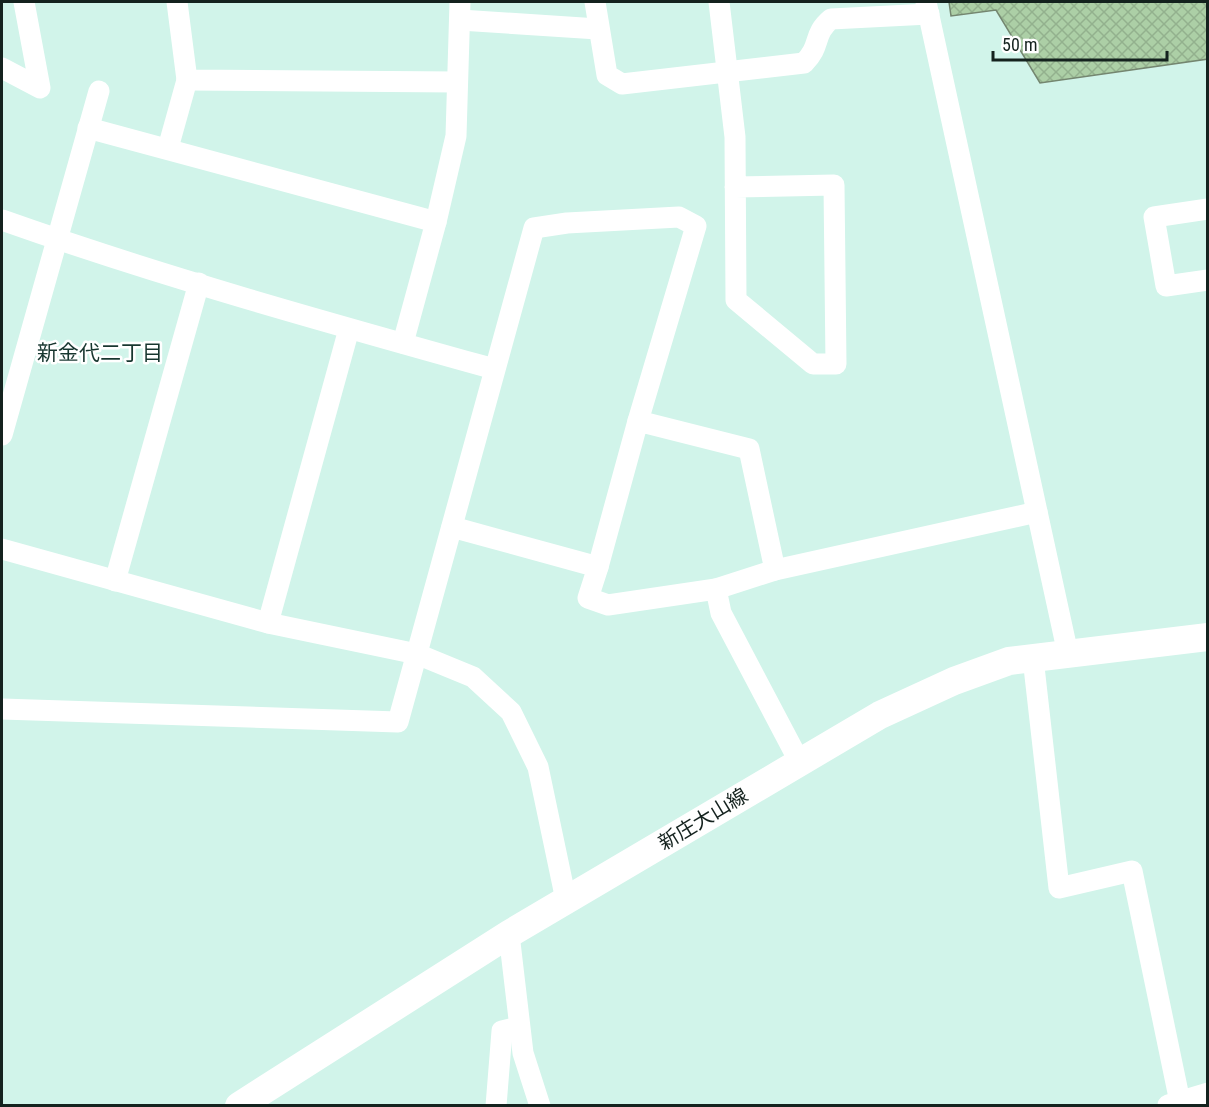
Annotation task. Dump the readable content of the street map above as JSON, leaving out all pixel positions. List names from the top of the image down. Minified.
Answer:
{"streets":{"main road":["新庄大山線"]},"districts":["新金代二丁目"],"scale_bar":"50 m"}
